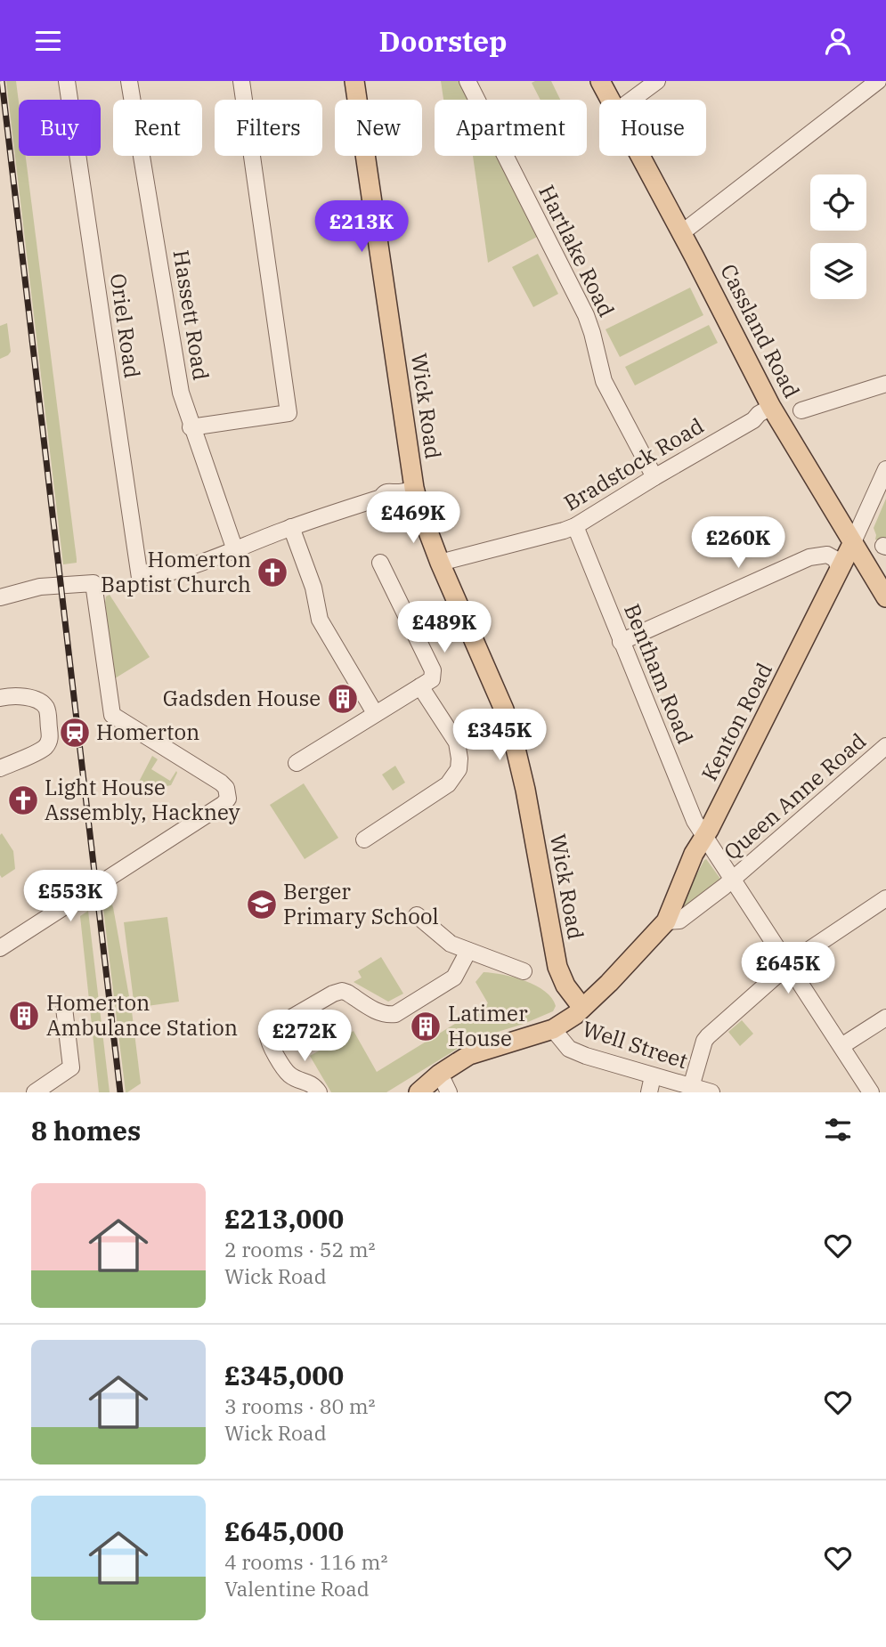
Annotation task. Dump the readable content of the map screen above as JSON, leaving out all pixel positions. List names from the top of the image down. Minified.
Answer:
{"streets":{"main road":["Cassland Road","Wick Road","Kenton Road"],"street":["Hartlake Road","Hassett Road","Oriel Road","Bradstock Road","Bentham Road","Queen Anne Road","Well Street"]},"crossings":[["Hartlake Road","Bradstock Road"],["Hassett Road","Oriel Road"],["Cassland Road","Bradstock Road"],["Cassland Road","Kenton Road"],["Wick Road","Bradstock Road"],["Wick Road","Kenton Road"],["Bradstock Road","Bentham Road"],["Bentham Road","Kenton Road"],["Bentham Road","Queen Anne Road"],["Kenton Road","Queen Anne Road"],["Kenton Road","Well Street"]],"places":{"church":["Homerton Baptist Church","Light House Assembly, Hackney"],"building":["Gadsden House","Homerton Ambulance Station","Latimer House"],"station":["Homerton"],"school or university":["Berger Primary School"]},"page":{"header":"Doorstep","chip":["Buy","Rent","Filters","New","Apartment","House"],"price":["£213K","£469K","£260K","£489K","£345K","£553K","£645K","£272K"],"heading":"8 homes","list":[{"name":"£213,000","note":"2 rooms · 52 m² · Wick Road"},{"name":"£345,000","note":"3 rooms · 80 m² · Wick Road"},{"name":"£645,000","note":"4 rooms · 116 m² · Valentine Road"}]}}
